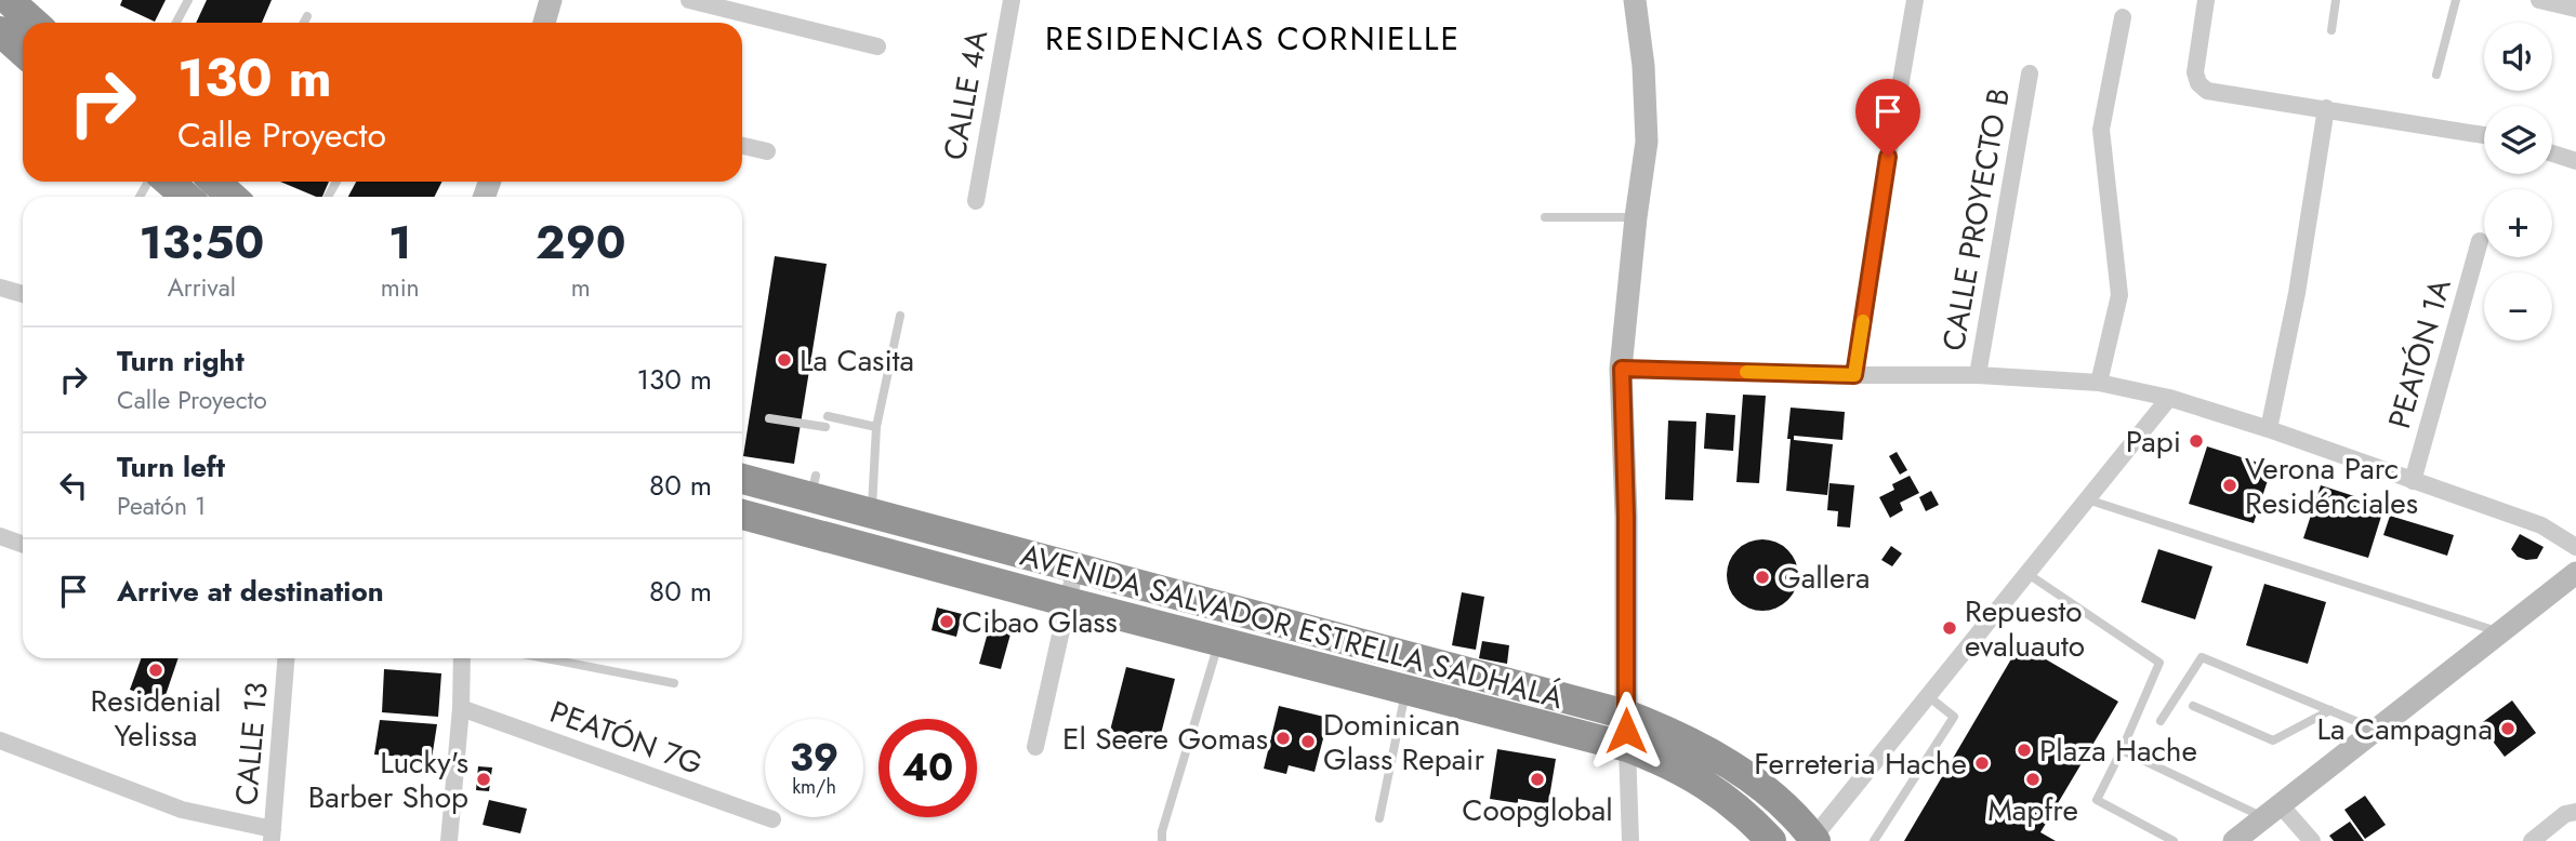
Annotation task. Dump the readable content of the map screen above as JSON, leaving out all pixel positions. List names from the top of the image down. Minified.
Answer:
{"streets":{"highway":["AVENIDA SALVADOR ESTRELLA SADHALÁ"],"street":["CALLE 4A","CALLE PROYECTO B","PEATÓN 1A","PEATÓN 7G","CALLE 13"]},"districts":["RESIDENCIAS CORNIELLE"],"places":["La Casita","Papi","Verona Parc Residénciales","Gallera","Cibao Glass","Repuesto evaluauto","Residenial Yelissa","La Campagna","El Seere Gomas","Dominican Glass Repair","Plaza Hache","Ferreteria Hache","Lucky's Barber Shop","Coopglobal","Mapfre"],"page":{"map_buttons":["+","−"],"turn":["130 m","Calle Proyecto"],"eta":["13:50","Arrival","1","min","290","m"],"list":[{"name":"Turn right","note":"Calle Proyecto","value":"130 m"},{"name":"Turn left","note":"Peatón 1","value":"80 m"},{"name":"Arrive at destination","value":"80 m"}],"speed":"39 km/h","limit":"40"}}
